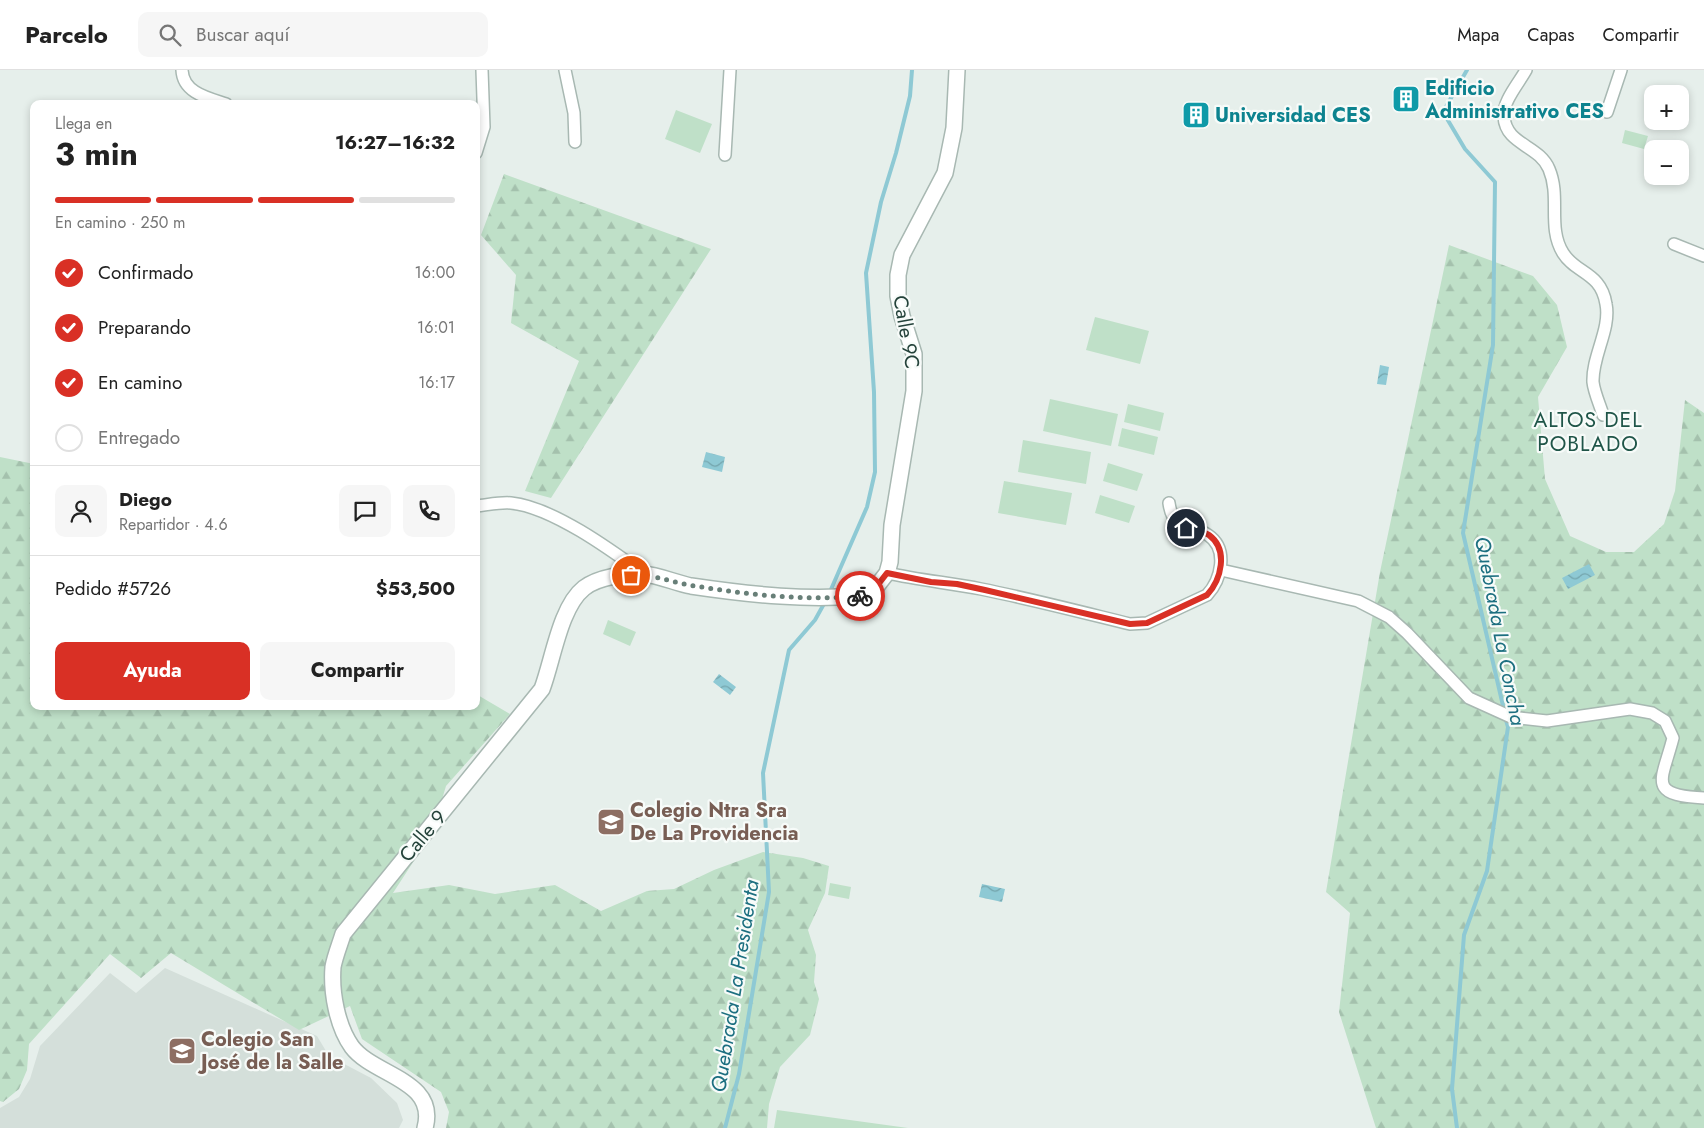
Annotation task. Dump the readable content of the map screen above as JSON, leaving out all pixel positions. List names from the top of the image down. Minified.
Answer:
{"streets":{"street":["Calle 9C","Calle 9"]},"crossings":[["Calle 9C","Calle 9"]],"districts":["ALTOS DEL POBLADO"],"water":["Quebrada La Concha","Quebrada La Presidenta"],"places":{"building":["Edificio Administrativo CES","Universidad CES"],"school or university":["Colegio Ntra Sra De La Providencia","Colegio San José de la Salle"]},"page":{"header":"Parcelo","search":"Buscar aquí","nav":["Mapa","Capas","Compartir"],"map_buttons":["+","−"],"heading":["3 min","Llega en","16:27–16:32"],"panel":["Diego","Repartidor · 4.6","Pedido #5726","$53,500"],"bar":"En camino · 250 m","list":[["Confirmado","16:00"],["Preparando","16:01"],["En camino","16:17"],"Entregado"],"buttons":["Ayuda","Compartir"]}}
